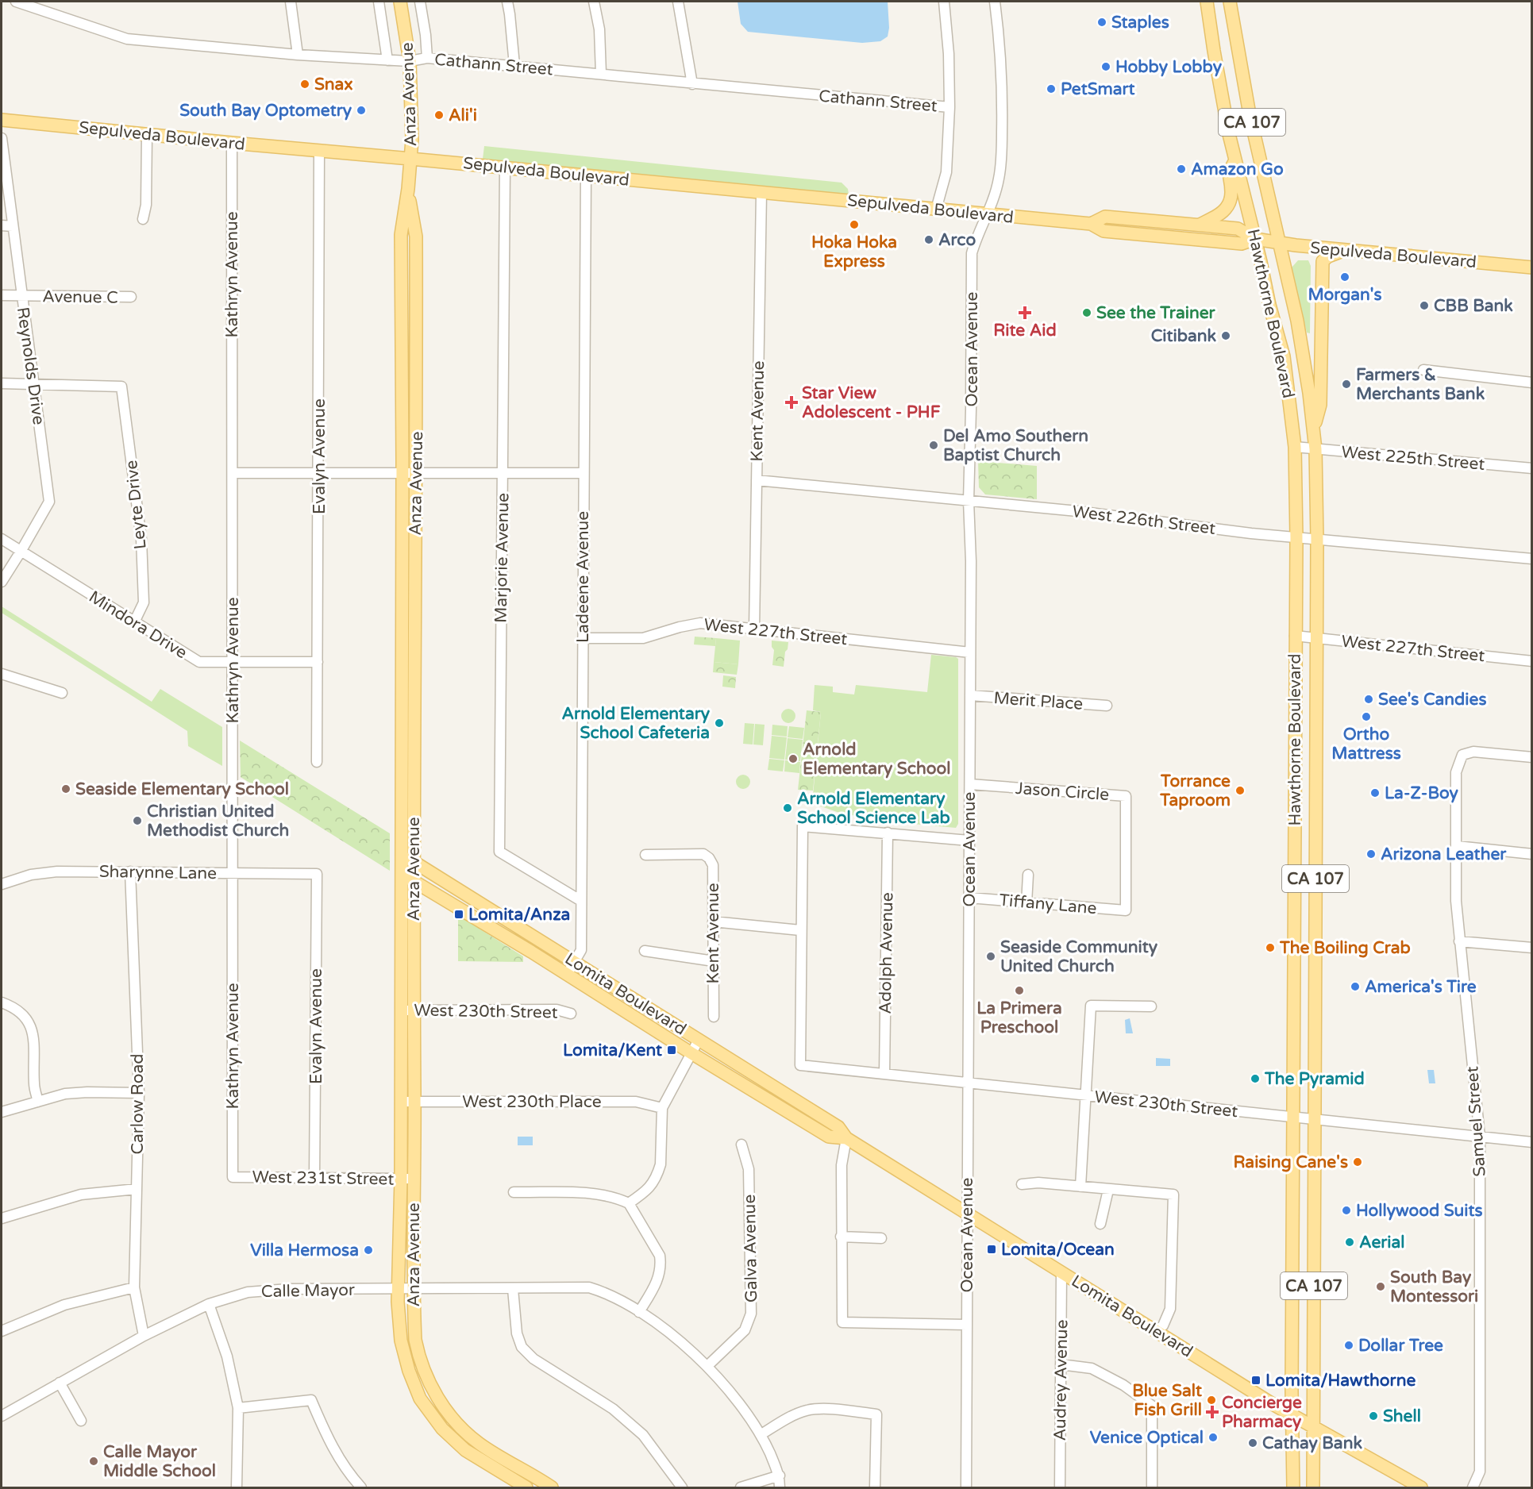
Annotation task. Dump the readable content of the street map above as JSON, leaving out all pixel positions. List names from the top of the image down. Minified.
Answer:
{"streets":{"main road":["Anza Avenue","CA 107","Sepulveda Boulevard","Hawthorne Boulevard","Lomita Boulevard"],"street":["Cathann Street","Kathryn Avenue","Avenue C","Ocean Avenue","Reynolds Drive","Kent Avenue","Evalyn Avenue","West 225th Street","Leyte Drive","West 226th Street","Marjorie Avenue","Ladeene Avenue","Mindora Drive","West 227th Street","Merit Place","Jason Circle","Sharynne Lane","Tiffany Lane","Adolph Avenue","West 230th Street","West 230th Place","Carlow Road","Samuel Street","West 231st Street","Galva Avenue","Calle Mayor","Audrey Avenue"]},"crossings":[["Cathann Street","Anza Avenue"],["Anza Avenue","Sepulveda Boulevard"],["Anza Avenue","Lomita Boulevard"],["Anza Avenue","West 230th Street"],["Anza Avenue","West 230th Place"],["Anza Avenue","West 231st Street"],["Anza Avenue","Calle Mayor"],["Sepulveda Boulevard","Kathryn Avenue"],["Sepulveda Boulevard","Hawthorne Boulevard"],["Sepulveda Boulevard","Ocean Avenue"],["Sepulveda Boulevard","Kent Avenue"],["Sepulveda Boulevard","Evalyn Avenue"],["Sepulveda Boulevard","Marjorie Avenue"],["Sepulveda Boulevard","Ladeene Avenue"],["Kathryn Avenue","Mindora Drive"],["Kathryn Avenue","Sharynne Lane"],["Kathryn Avenue","West 231st Street"],["Avenue C","Reynolds Drive"],["Hawthorne Boulevard","West 225th Street"],["Hawthorne Boulevard","West 226th Street"],["Hawthorne Boulevard","West 227th Street"],["Hawthorne Boulevard","Lomita Boulevard"],["Hawthorne Boulevard","West 230th Street"],["Ocean Avenue","West 226th Street"],["Ocean Avenue","West 227th Street"],["Ocean Avenue","Merit Place"],["Ocean Avenue","Jason Circle"],["Ocean Avenue","Tiffany Lane"],["Ocean Avenue","Lomita Boulevard"],["Ocean Avenue","West 230th Street"],["Reynolds Drive","Leyte Drive"],["Reynolds Drive","Mindora Drive"],["Kent Avenue","West 226th Street"],["Kent Avenue","West 227th Street"],["Evalyn Avenue","Mindora Drive"],["Evalyn Avenue","Sharynne Lane"],["Evalyn Avenue","West 231st Street"],["Leyte Drive","Mindora Drive"],["Marjorie Avenue","Ladeene Avenue"],["Ladeene Avenue","West 227th Street"],["Ladeene Avenue","Lomita Boulevard"],["Jason Circle","Tiffany Lane"],["Sharynne Lane","Carlow Road"],["Adolph Avenue","West 230th Street"],["Lomita Boulevard","Audrey Avenue"],["West 230th Street","Samuel Street"],["Carlow Road","Calle Mayor"],["Galva Avenue","Calle Mayor"]],"places":{"other":["Staples","Hobby Lobby","Snax","PetSmart","South Bay Optometry","Ali'i","Amazon Go","Hoka Hoka Express","Arco","Morgan's","CBB Bank","See the Trainer","Citibank","Farmers & Merchants Bank","Del Amo Southern Baptist Church","See's Candies","Ortho Mattress","Arnold Elementary School Cafeteria","Arnold Elementary School","Seaside Elementary School","Torrance Taproom","La-Z-Boy","Arnold Elementary School Science Lab","Christian United Methodist Church","Arizona Leather","The Boiling Crab","Seaside Community United Church","America's Tire","La Primera Preschool","The Pyramid","Raising Cane's","Hollywood Suits","Aerial","Villa Hermosa","South Bay Montessori","Dollar Tree","Blue Salt Fish Grill","Shell","Venice Optical","Cathay Bank","Calle Mayor Middle School"],"health":["Rite Aid","Star View Adolescent - PHF","Concierge Pharmacy"],"transit":["Lomita/Anza","Lomita/Kent","Lomita/Ocean","Lomita/Hawthorne"]}}
